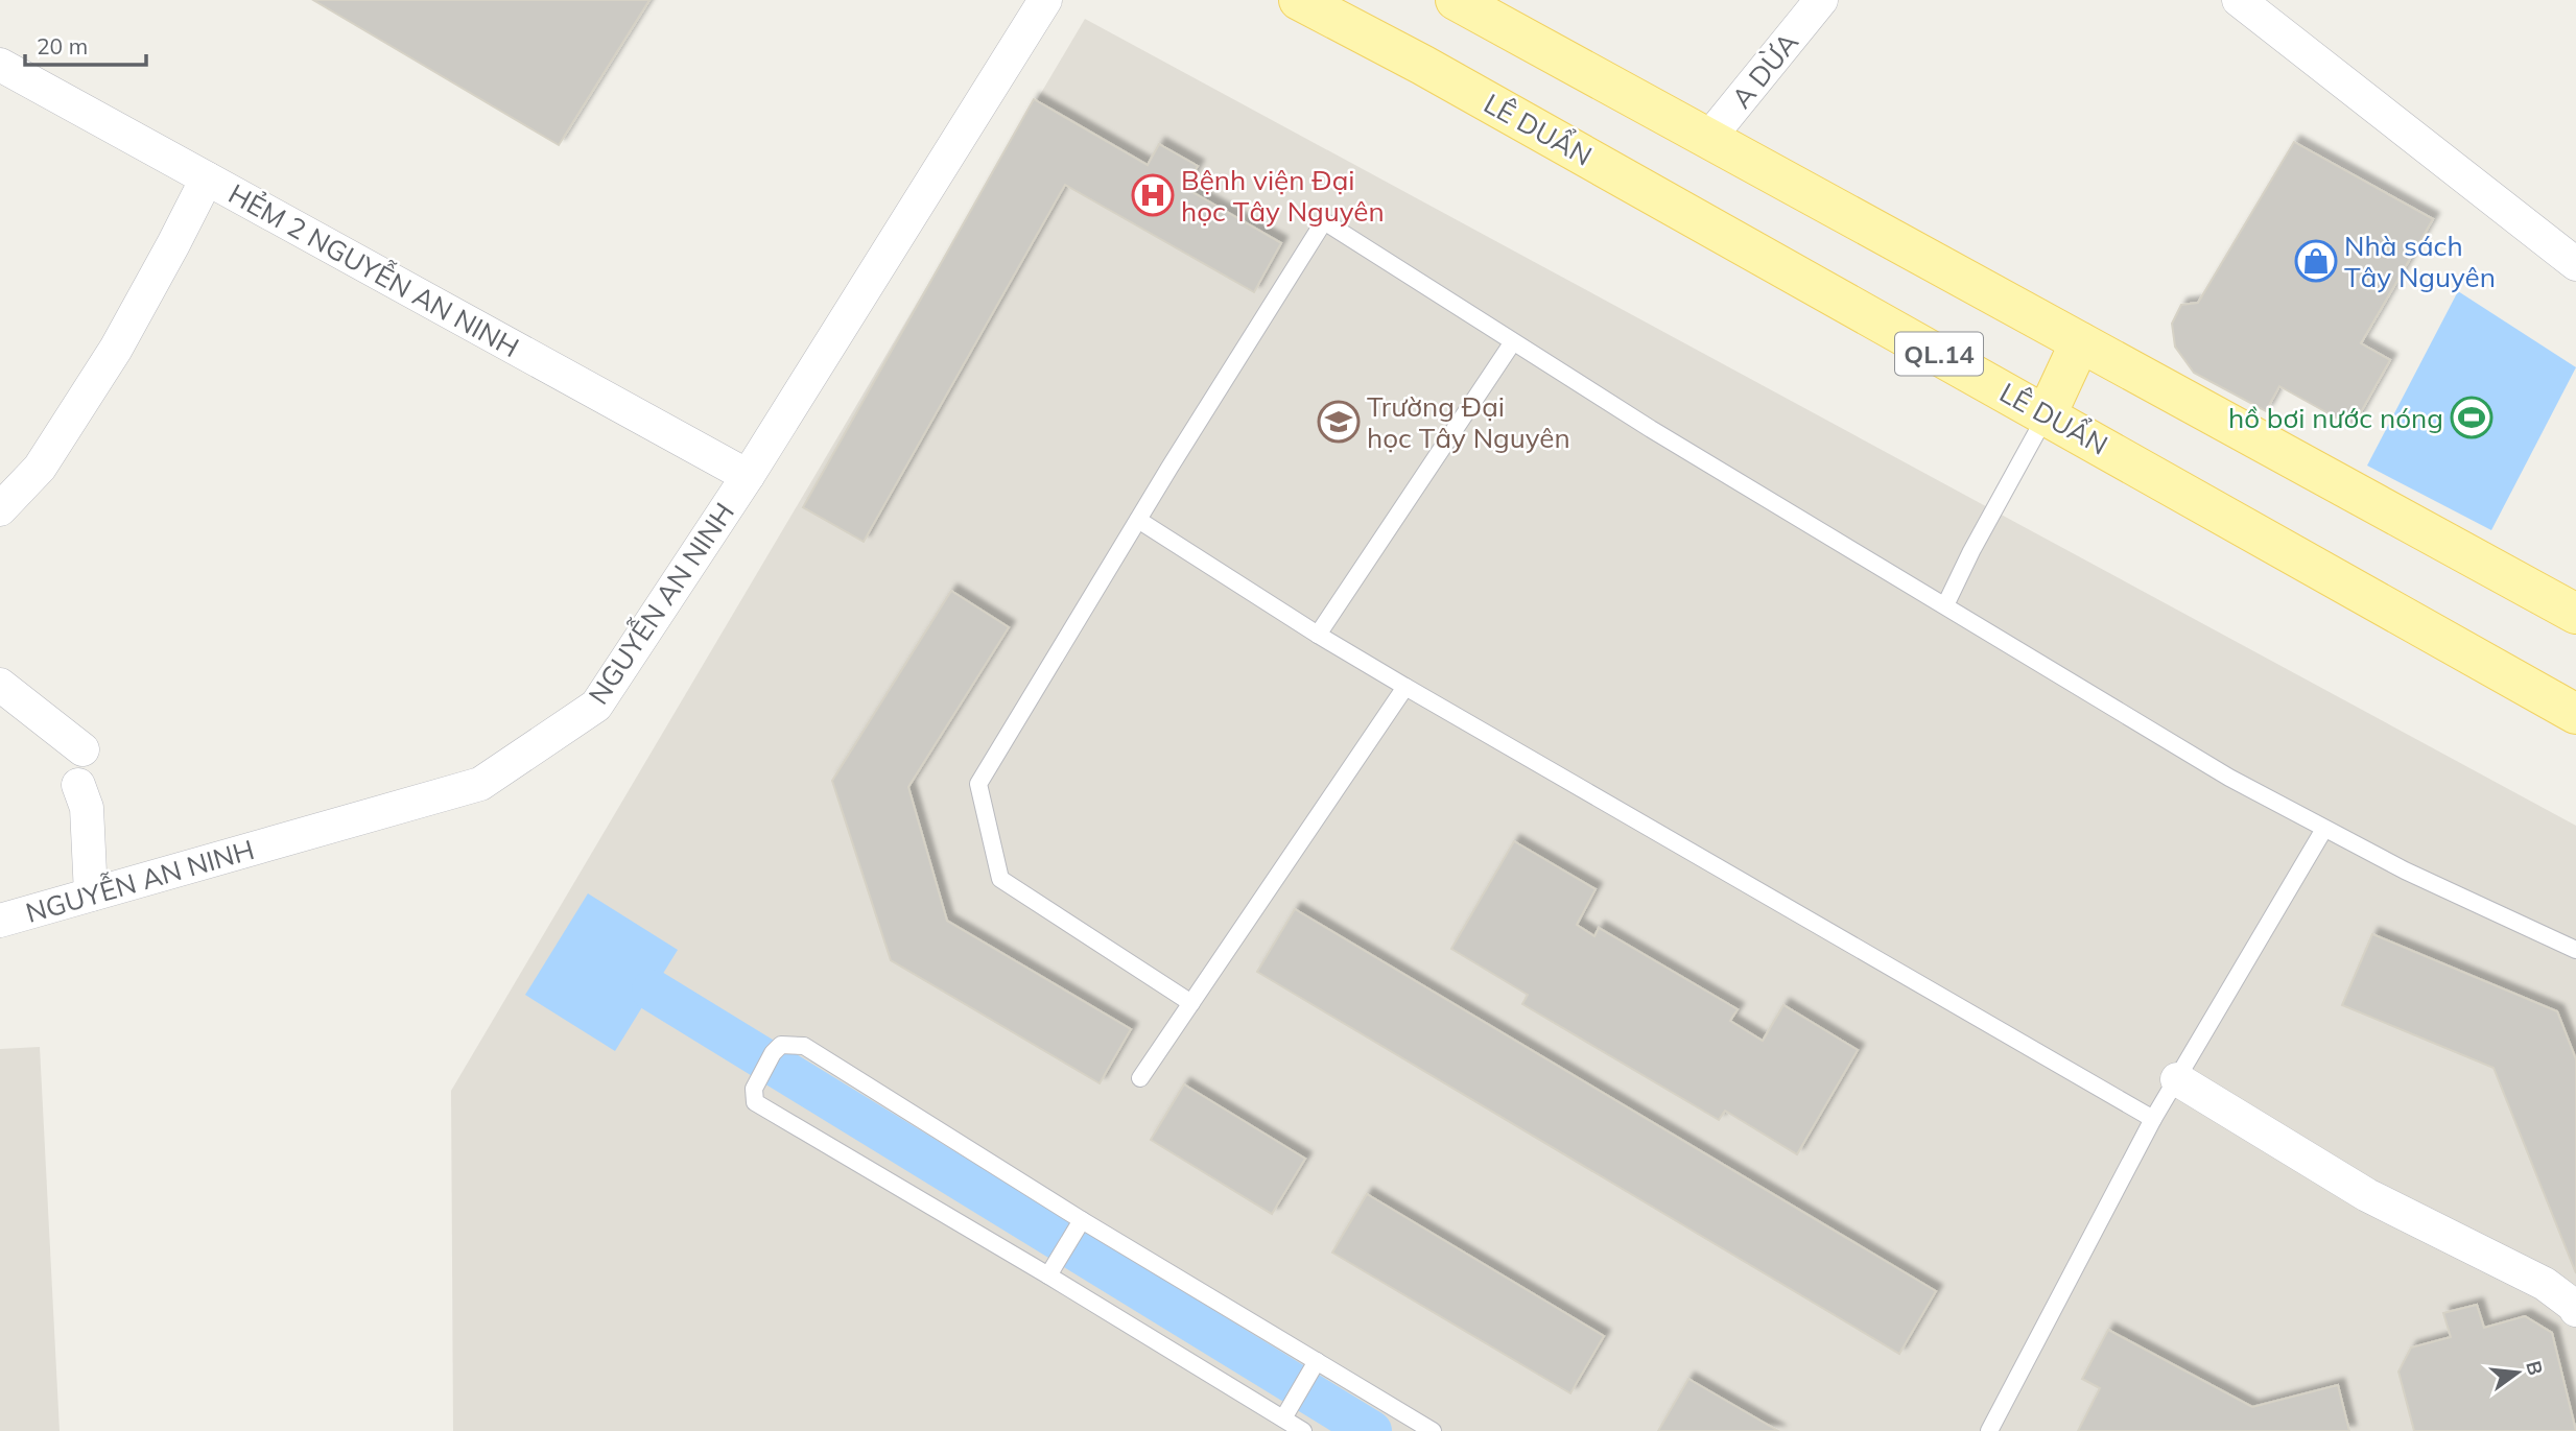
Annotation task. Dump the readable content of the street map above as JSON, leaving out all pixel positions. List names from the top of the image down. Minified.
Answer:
{"streets":{"main road":["LÊ DUẨN","QL.14"],"street":["A DỪA","HẺM 2 NGUYỄN AN NINH","NGUYỄN AN NINH"]},"crossings":[["A DỪA","QL.14"],["HẺM 2 NGUYỄN AN NINH","NGUYỄN AN NINH"]],"places":{"hospital":["Bệnh viện Đại học Tây Nguyên"],"shop":["Nhà sách Tây Nguyên"],"sports":["hồ bơi nước nóng"],"school or university":["Trường Đại học Tây Nguyên"]},"scale_bar":"20 m","north":"right"}
